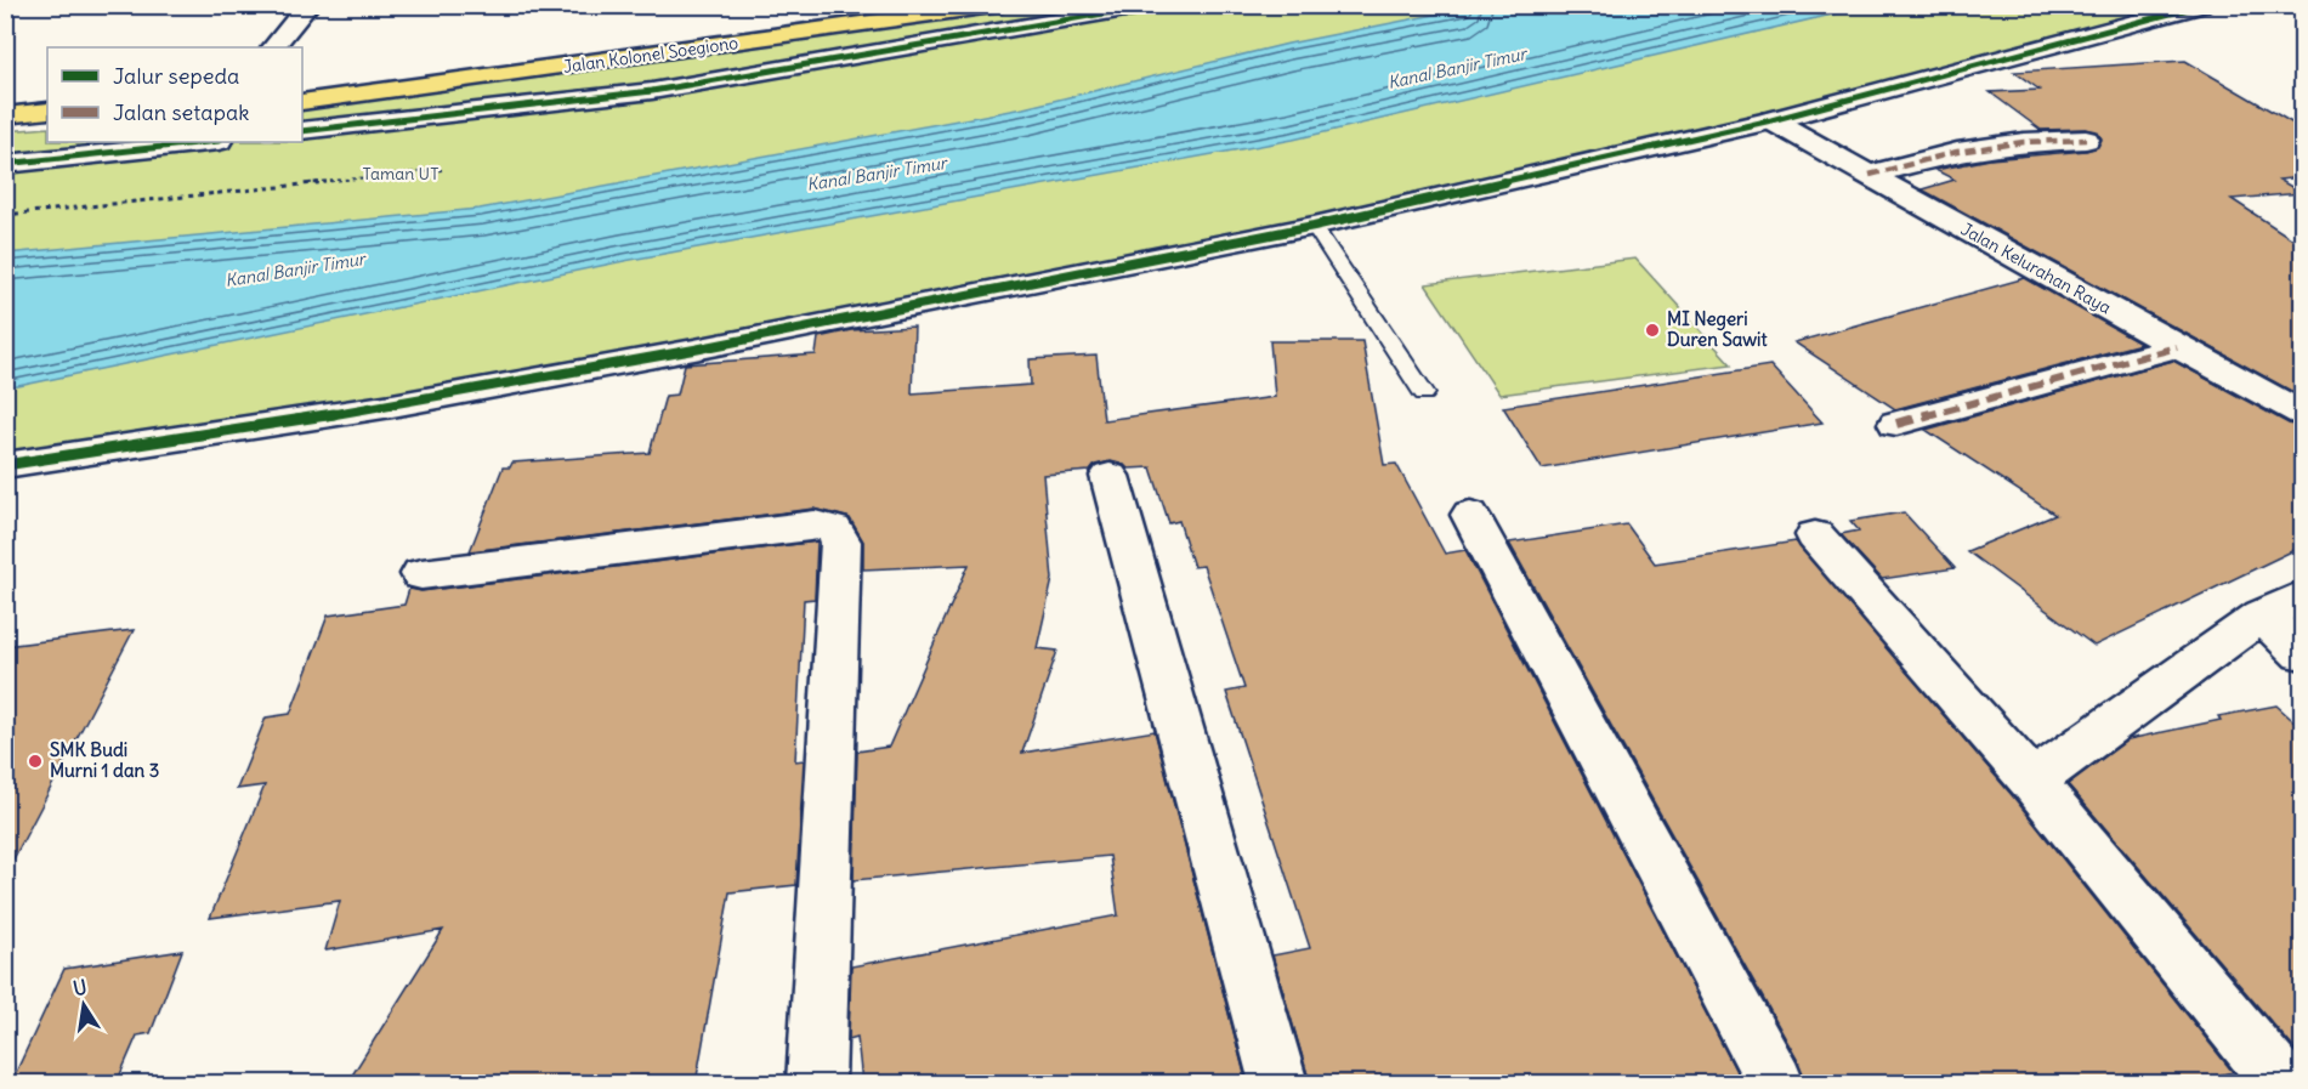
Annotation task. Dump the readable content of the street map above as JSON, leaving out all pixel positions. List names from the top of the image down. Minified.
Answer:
{"streets":{"main road":["Jalan Kolonel Soegiono"],"street":["Jalan Kelurahan Raya"]},"water":["Kanal Banjir Timur"],"parks":["Taman UT"],"places":["MI Negeri Duren Sawit","SMK Budi Murni 1 dan 3"],"legend":["Jalur sepeda","Jalan setapak"],"north":"top"}
